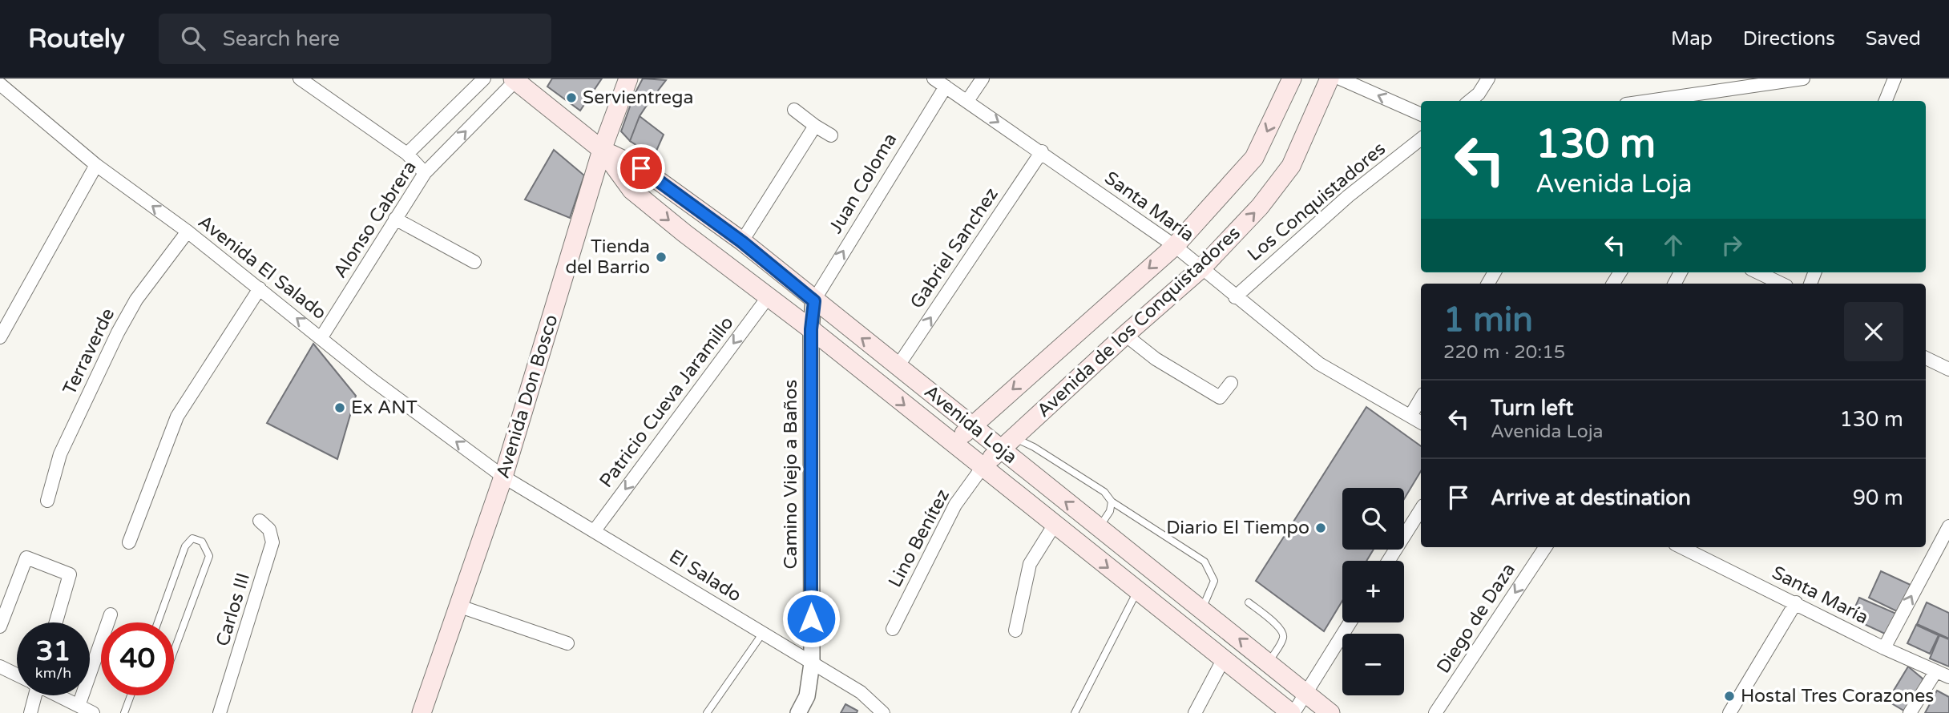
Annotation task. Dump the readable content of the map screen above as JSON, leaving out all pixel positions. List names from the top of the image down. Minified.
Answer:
{"streets":{"main road":["Avenida de los Conquistadores","Avenida Don Bosco","Avenida Loja"],"street":["Juan Coloma","Los Conquistadores","Santa María","Alonso Cabrera","Gabriel Sanchez","Avenida El Salado","Terraverde","Patricio Cueva Jaramillo","Camino Viejo a Baños","Lino Benítez","El Salado","Carlos III","Diego de Daza"]},"crossings":[["Juan Coloma","Santa María"],["Juan Coloma","Avenida Loja"],["Juan Coloma","Camino Viejo a Baños"],["Los Conquistadores","Santa María"],["Santa María","Gabriel Sanchez"],["Santa María","Avenida de los Conquistadores"],["Alonso Cabrera","Avenida El Salado"],["Alonso Cabrera","Avenida Loja"],["Gabriel Sanchez","Avenida Loja"],["Avenida El Salado","Terraverde"],["Avenida El Salado","Avenida Don Bosco"],["Avenida El Salado","El Salado"],["Avenida de los Conquistadores","Avenida Loja"],["Avenida de los Conquistadores","Lino Benítez"],["Avenida Don Bosco","Avenida Loja"],["Avenida Don Bosco","El Salado"],["Patricio Cueva Jaramillo","Avenida Loja"],["Patricio Cueva Jaramillo","El Salado"],["Avenida Loja","Camino Viejo a Baños"],["Avenida Loja","Lino Benítez"],["Camino Viejo a Baños","El Salado"]],"one_way":["Gabriel Sanchez","Avenida El Salado","Patricio Cueva Jaramillo","Diego de Daza"],"places":["Servientrega","Tienda del Barrio","Ex ANT","Diario El Tiempo","Hostal Tres Corazones"],"page":{"header":"Routely","search":"Search here","nav":["Map","Directions","Saved"],"turn":["130 m","Avenida Loja"],"heading":["1 min","220 m · 20:15"],"list":[{"name":"Turn left","note":"Avenida Loja","value":"130 m"},{"name":"Arrive at destination","value":"90 m"}],"map_buttons":["+","−"],"speed":"31 km/h","limit":"40"}}
